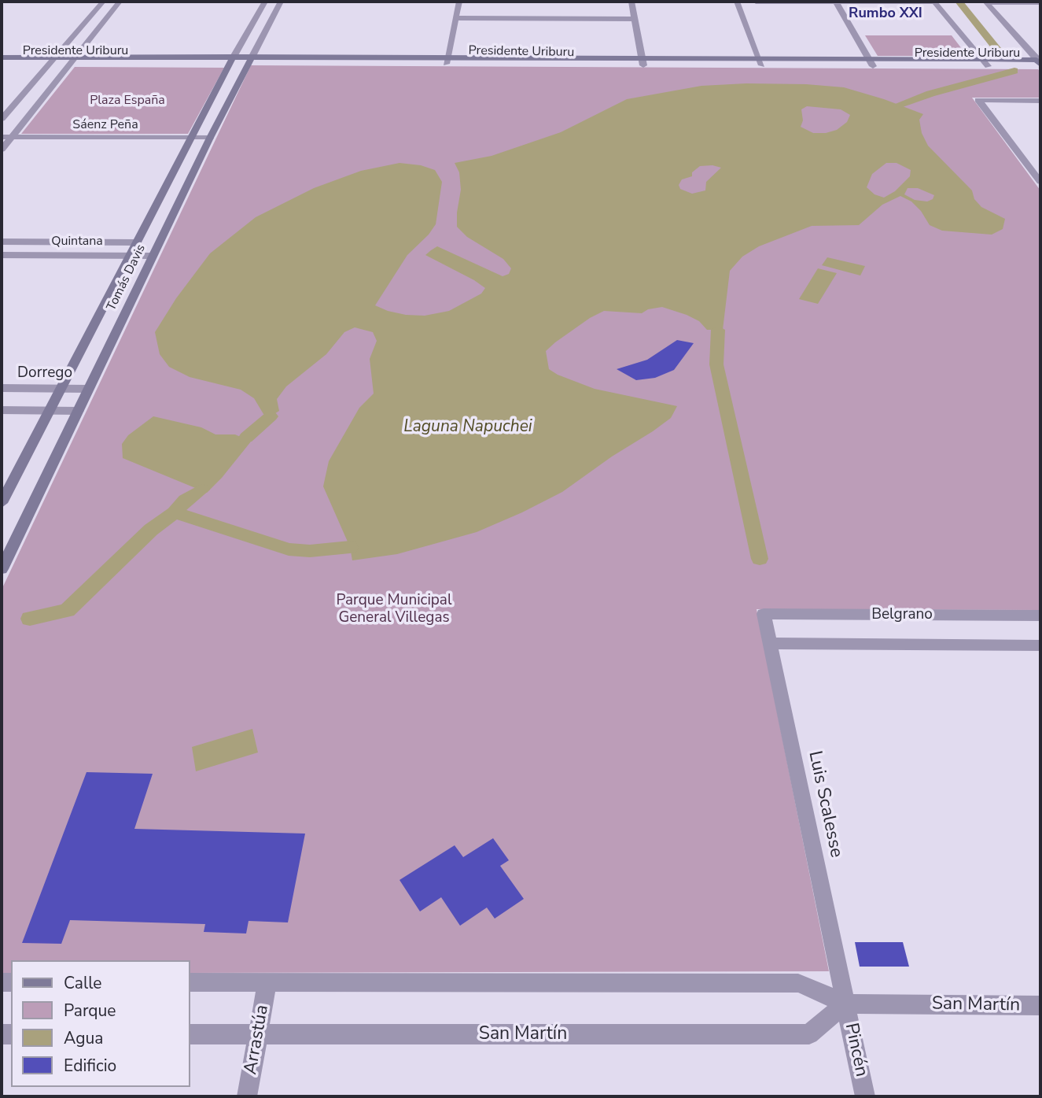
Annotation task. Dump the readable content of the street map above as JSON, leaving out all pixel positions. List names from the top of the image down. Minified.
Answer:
{"streets":{"street":["Presidente Uriburu","Sáenz Peña","Quintana","Tomás Davis","Dorrego","Belgrano","Luis Scalesse","San Martín","Arrastúa","Pincén"]},"crossings":[["Presidente Uriburu","Tomás Davis"],["Sáenz Peña","Tomás Davis"],["Quintana","Tomás Davis"],["Tomás Davis","Dorrego"],["Belgrano","Luis Scalesse"],["Luis Scalesse","San Martín"],["Luis Scalesse","Pincén"],["San Martín","Arrastúa"],["San Martín","Pincén"]],"districts":["Rumbo XXI"],"water":["Laguna Napuchei"],"parks":["Plaza España","Parque Municipal General Villegas"],"legend":["Calle","Parque","Agua","Edificio"]}
